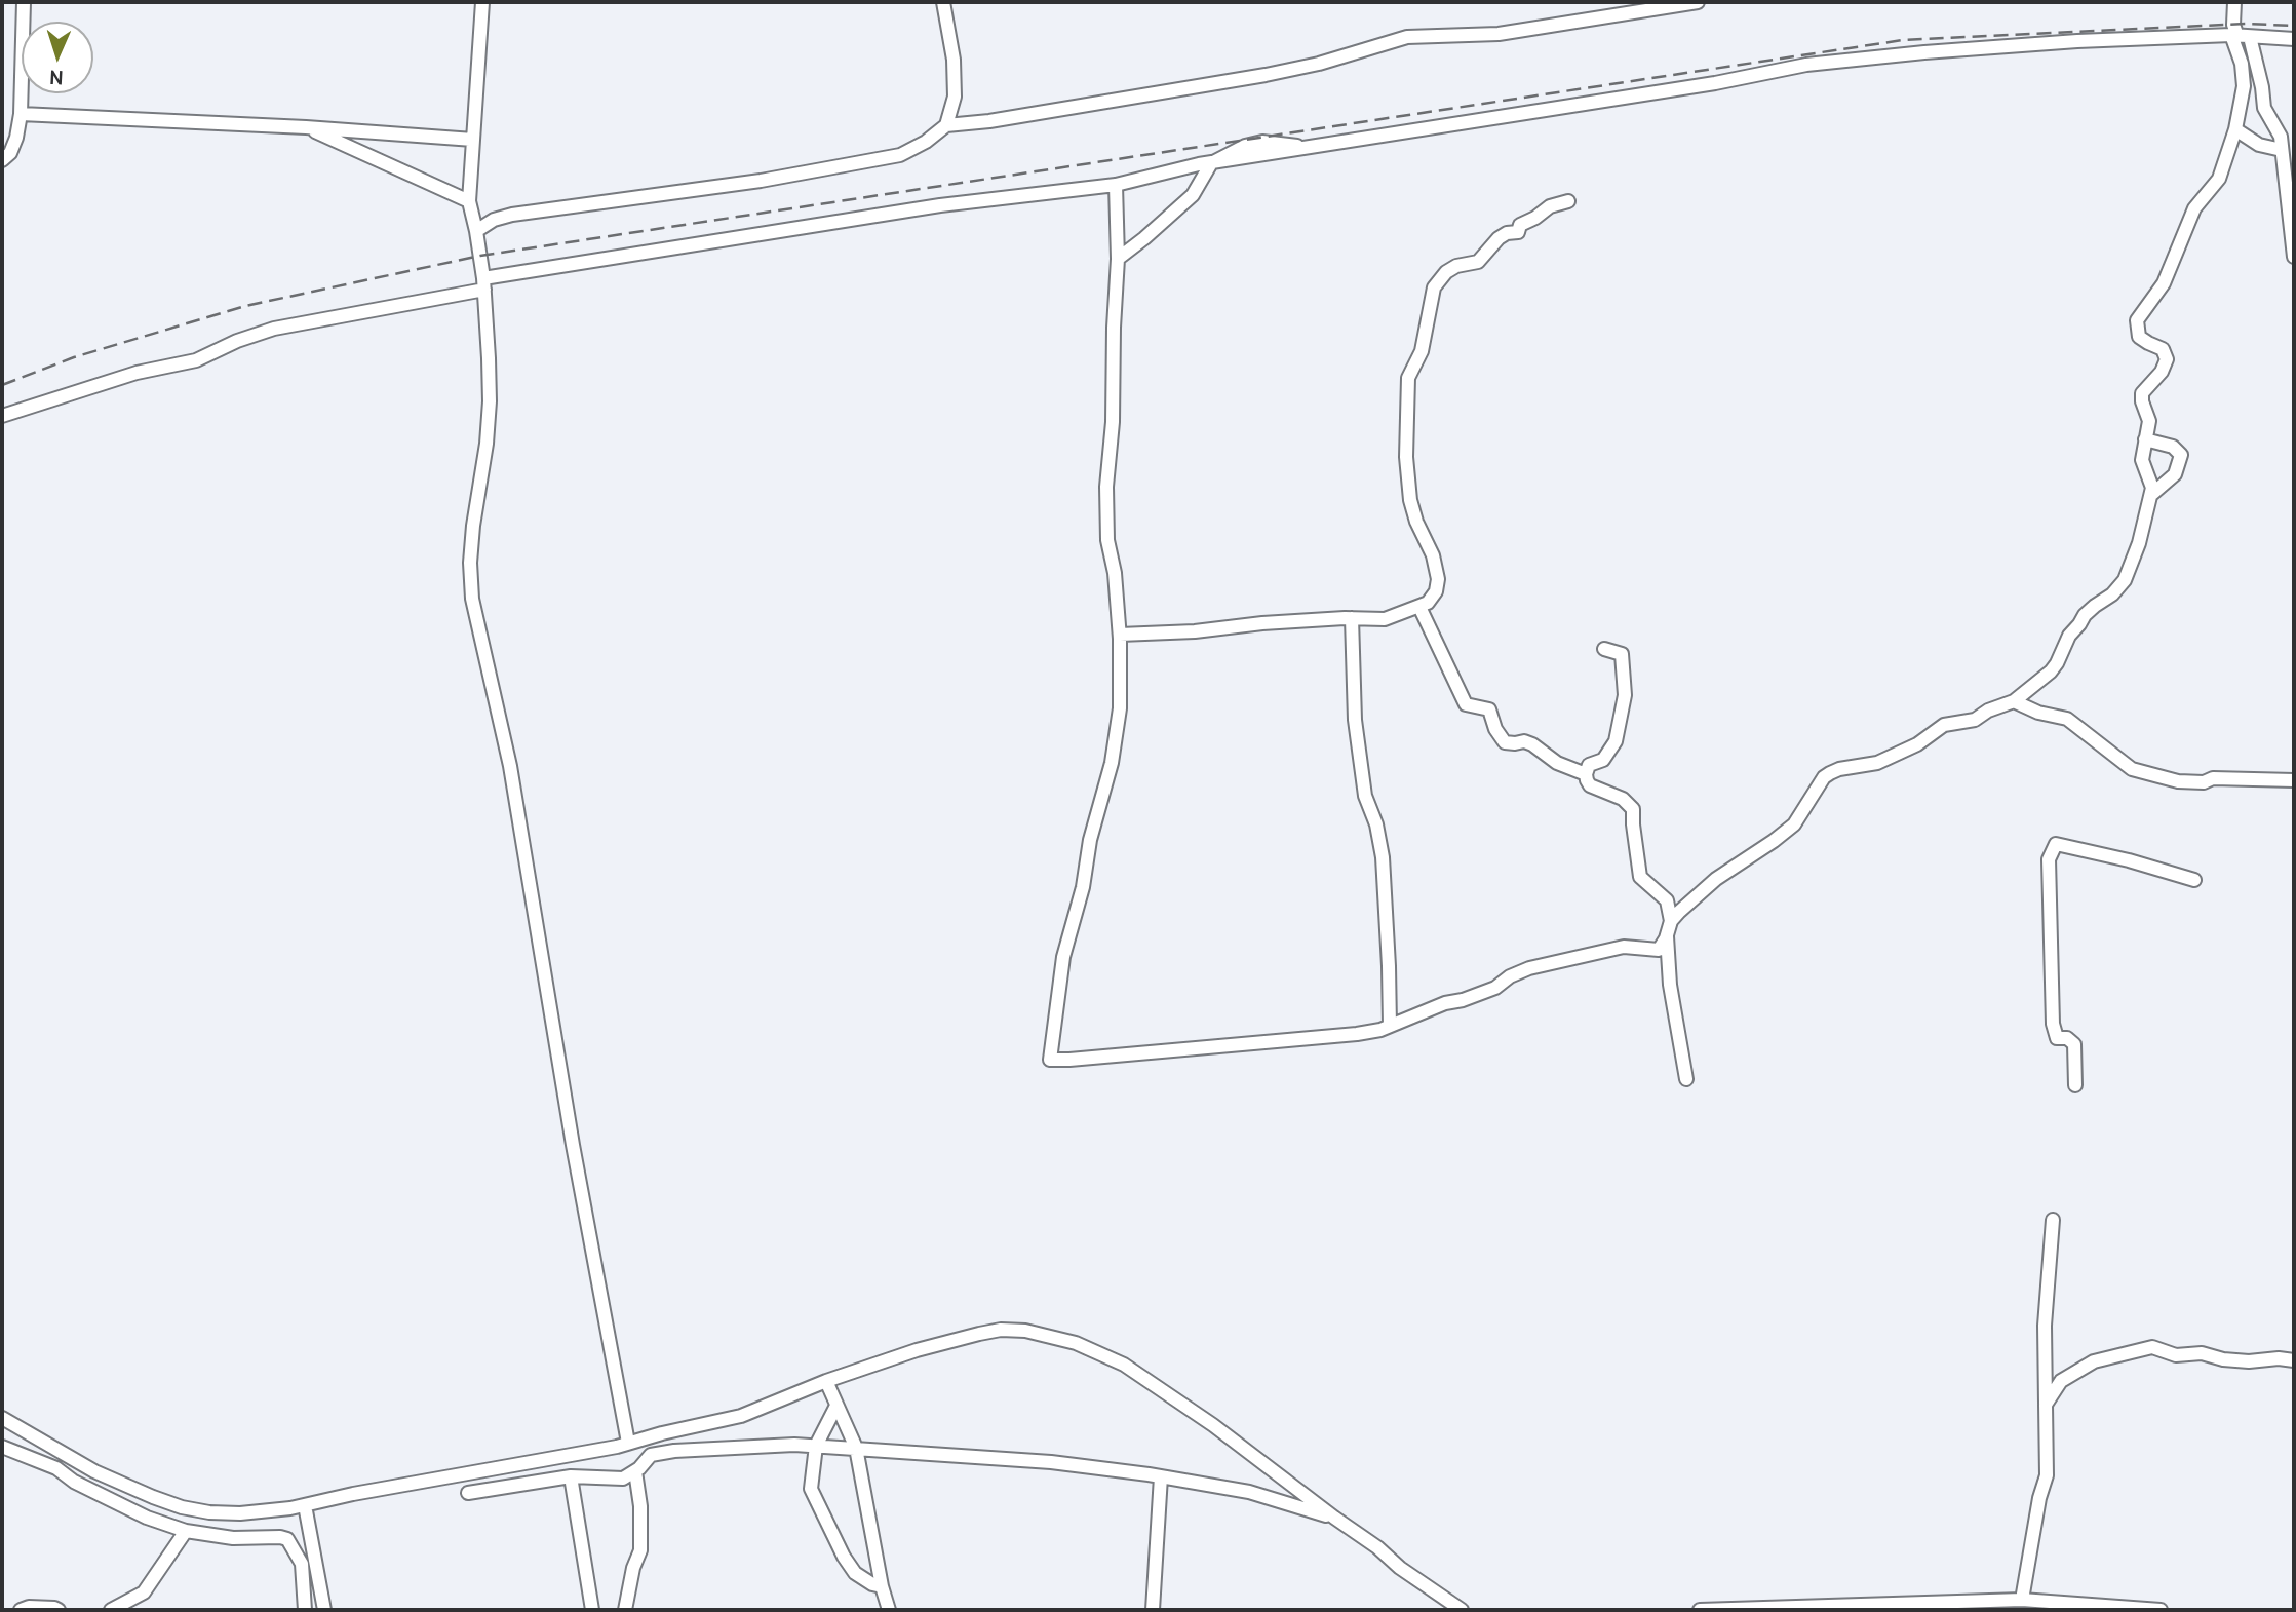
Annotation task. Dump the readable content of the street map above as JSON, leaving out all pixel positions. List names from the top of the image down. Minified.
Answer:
{"north":"bottom"}
